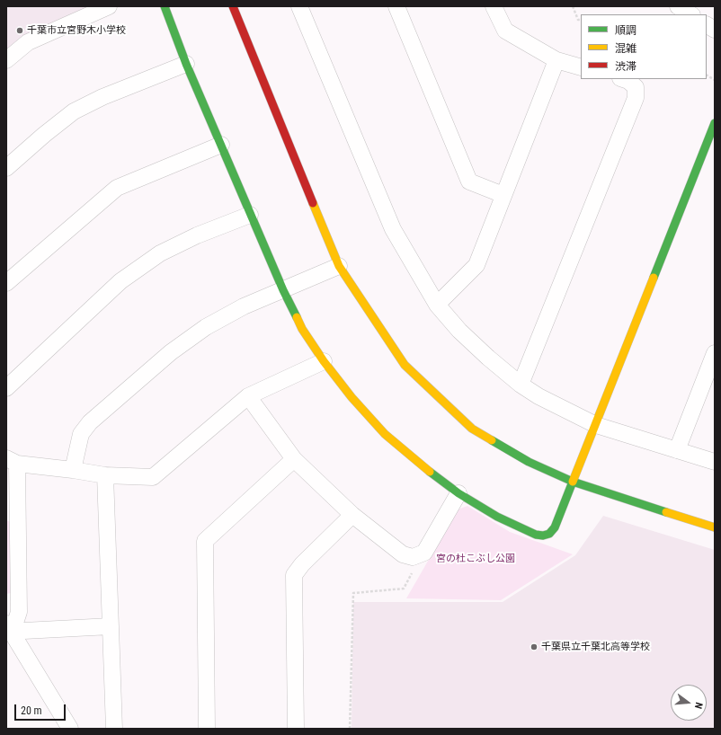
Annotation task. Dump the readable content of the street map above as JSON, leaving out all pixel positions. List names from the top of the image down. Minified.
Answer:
{"parks":["宮の杜こぶし公園"],"places":["千葉市立宮野木小学校","千葉県立千葉北高等学校"],"legend":["順調","混雑","渋滞"],"scale_bar":"20 m","north":"right"}
